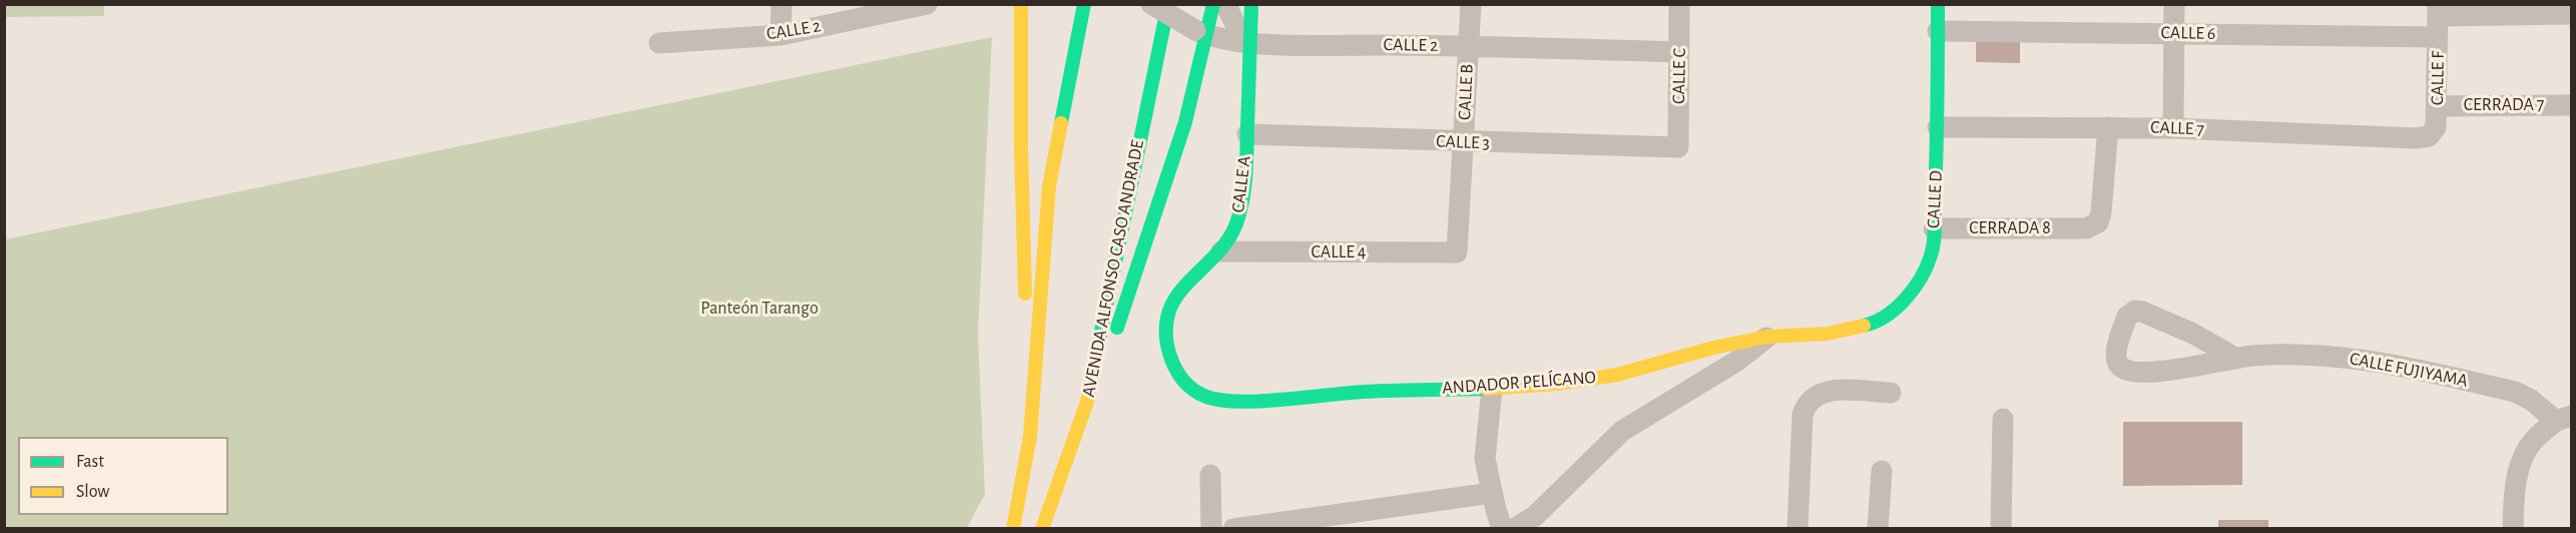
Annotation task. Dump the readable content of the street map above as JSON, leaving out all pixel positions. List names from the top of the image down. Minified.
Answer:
{"streets":{"main road":["CALLE A","CALLE D","AVENIDA ALFONSO CASO ANDRADE","ANDADOR PELÍCANO"],"street":["CALLE 2","CALLE 6","CALLE C","CALLE F","CALLE B","CERRADA 7","CALLE 7","CALLE 3","CERRADA 8","CALLE 4","CALLE FUJIYAMA"]},"crossings":[["CALLE 2","CALLE C"],["CALLE 2","CALLE B"],["CALLE 2","CALLE A"],["CALLE 6","CALLE F"],["CALLE 6","CALLE D"],["CALLE C","CALLE 3"],["CALLE F","CERRADA 7"],["CALLE F","CALLE 7"],["CALLE B","CALLE 3"],["CALLE B","CALLE 4"],["CALLE 7","CALLE D"],["CALLE 7","CERRADA 8"],["CALLE 3","CALLE A"],["CALLE A","CALLE 4"],["CALLE A","ANDADOR PELÍCANO"],["CALLE D","CERRADA 8"],["CALLE D","ANDADOR PELÍCANO"]],"parks":["Panteón Tarango"],"legend":["Fast","Slow"]}
